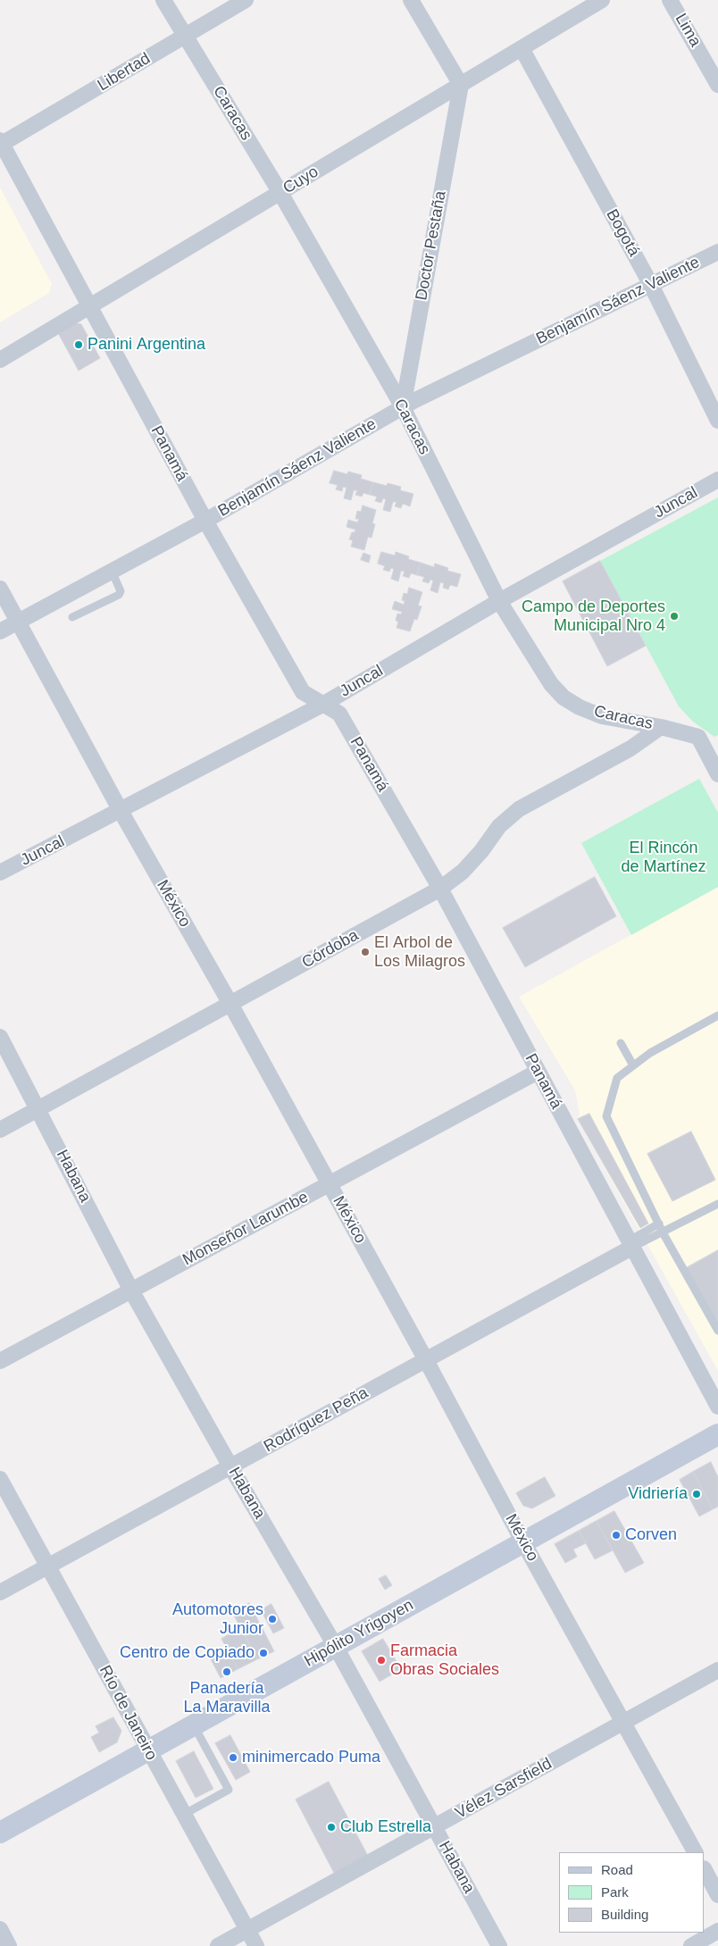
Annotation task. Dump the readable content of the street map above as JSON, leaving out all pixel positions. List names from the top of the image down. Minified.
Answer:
{"streets":{"street":["Lima","Libertad","Caracas","Cuyo","Bogotá","Doctor Pestaña","Benjamín Sáenz Valiente","Panamá","Juncal","México","Córdoba","Habana","Monseñor Larumbe","Rodríguez Peña","Hipólito Yrigoyen","Río de Janeiro","Vélez Sarsfield"]},"crossings":[["Libertad","Caracas"],["Libertad","Panamá"],["Caracas","Cuyo"],["Caracas","Doctor Pestaña"],["Caracas","Benjamín Sáenz Valiente"],["Caracas","Juncal"],["Caracas","Córdoba"],["Cuyo","Bogotá"],["Cuyo","Doctor Pestaña"],["Cuyo","Panamá"],["Bogotá","Benjamín Sáenz Valiente"],["Doctor Pestaña","Benjamín Sáenz Valiente"],["Benjamín Sáenz Valiente","Panamá"],["Benjamín Sáenz Valiente","México"],["Panamá","Juncal"],["Panamá","Córdoba"],["Panamá","Monseñor Larumbe"],["Panamá","Rodríguez Peña"],["Juncal","México"],["México","Córdoba"],["México","Monseñor Larumbe"],["México","Rodríguez Peña"],["México","Hipólito Yrigoyen"],["México","Vélez Sarsfield"],["Córdoba","Habana"],["Habana","Monseñor Larumbe"],["Habana","Rodríguez Peña"],["Habana","Hipólito Yrigoyen"],["Habana","Vélez Sarsfield"],["Rodríguez Peña","Río de Janeiro"],["Hipólito Yrigoyen","Río de Janeiro"],["Río de Janeiro","Vélez Sarsfield"]],"parks":["El Rincón de Martínez"],"places":["Panini Argentina","Campo de Deportes Municipal Nro 4","El Arbol de Los Milagros","Vidriería","Corven","Automotores Junior","Centro de Copiado","Farmacia Obras Sociales","Panadería La Maravilla","minimercado Puma","Club Estrella"],"legend":["Road","Park","Building"]}
